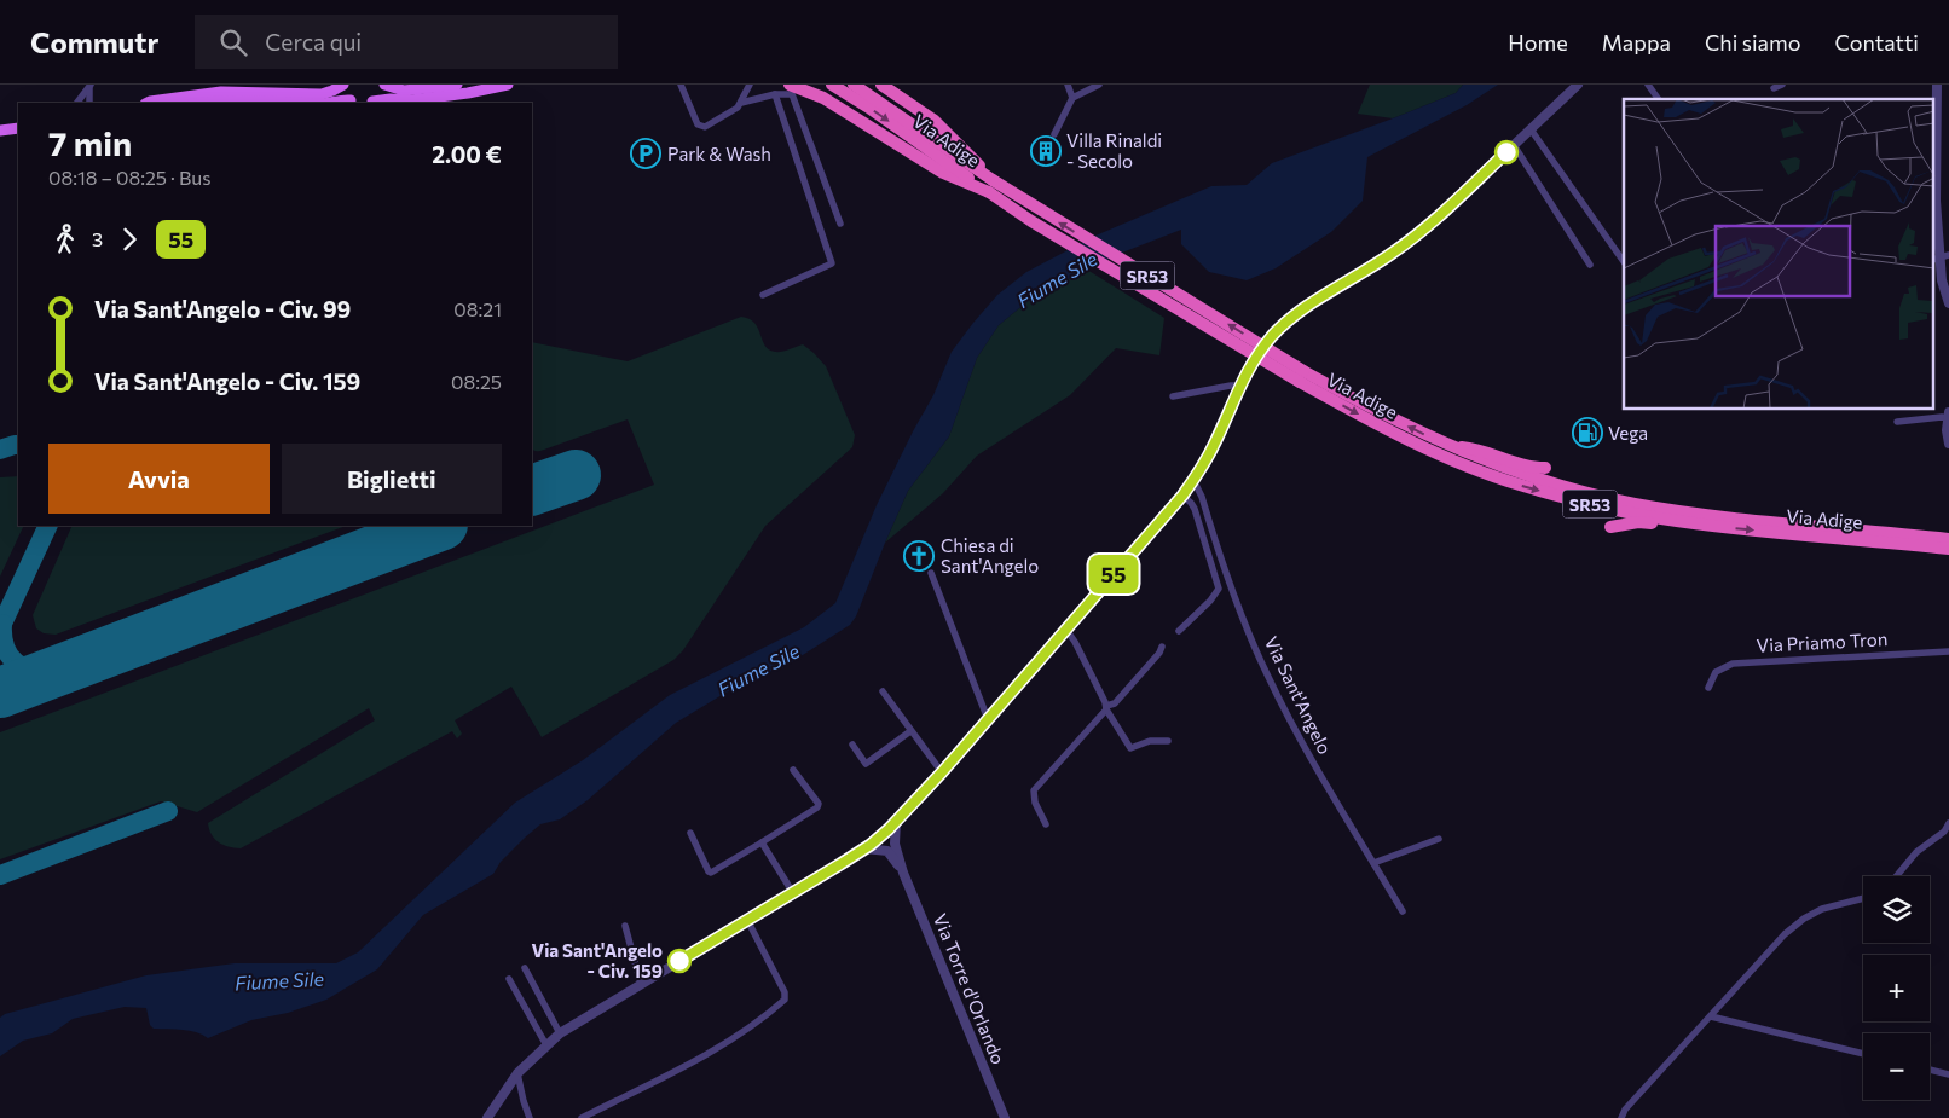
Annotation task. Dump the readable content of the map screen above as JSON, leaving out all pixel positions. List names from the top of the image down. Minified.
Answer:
{"streets":{"highway":["Via Adige","SR53"],"street":["Via Priamo Tron","Via Sant'Angelo","Via Torre d'Orlando"]},"water":["Fiume Sile"],"places":{"building":["Villa Rinaldi - Secolo"],"parking":["Park & Wash"],"fuel station":["Vega"],"church":["Chiesa di Sant'Angelo"],"other":["Via Sant'Angelo - Civ. 159"]},"lines":["bus line 55"],"page":{"header":"Commutr","search":"Cerca qui","nav":["Home","Mappa","Chi siamo","Contatti"],"on_map":"55","heading":["7 min","08:18 – 08:25 · Bus","2.00 €"],"legs":["3","55"],"list":[{"name":"Via Sant'Angelo - Civ. 99","value":"08:21"},{"name":"Via Sant'Angelo - Civ. 159","value":"08:25"}],"buttons":["Avvia","Biglietti"],"map_buttons":["+","−"]}}
